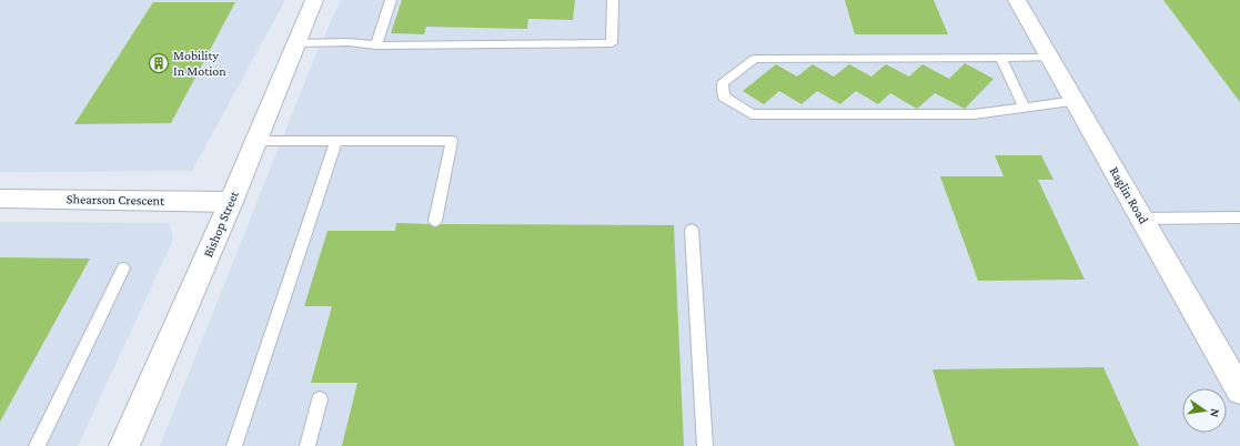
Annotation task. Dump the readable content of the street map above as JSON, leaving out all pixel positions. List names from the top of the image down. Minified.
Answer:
{"streets":{"street":["Raglin Road","Shearson Crescent","Bishop Street"]},"crossings":[["Shearson Crescent","Bishop Street"]],"places":{"building":["Mobility In Motion"]},"north":"right"}
